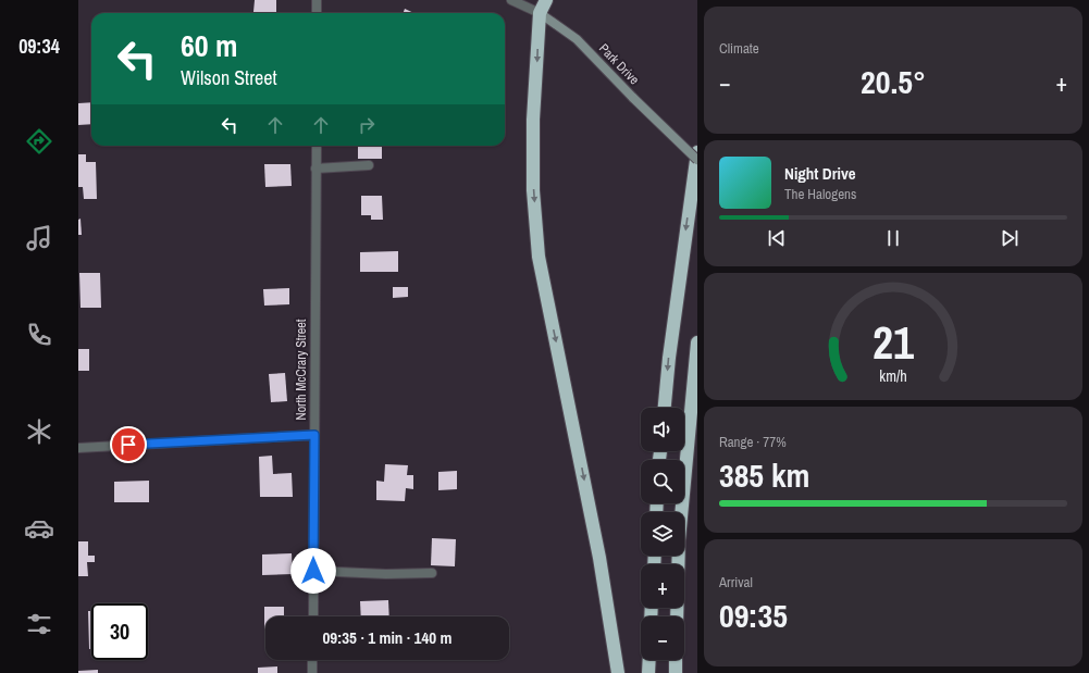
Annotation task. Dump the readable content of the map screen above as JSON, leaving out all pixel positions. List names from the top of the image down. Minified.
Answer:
{"streets":{"main road":["Park Drive"],"street":["North McCrary Street"]},"page":{"tabs":"09:34","tile":["Climate",["Range · 77%","385 km"],["Arrival","09:35"]],"turn":["60 m","Wilson Street"],"heat":["−","20.5°","+"],"song":["Night Drive","The Halogens"],"map_buttons":["+","−"],"limit":"30","trip":"09:35 · 1 min · 140 m","gauge":["21","km/h"]}}
